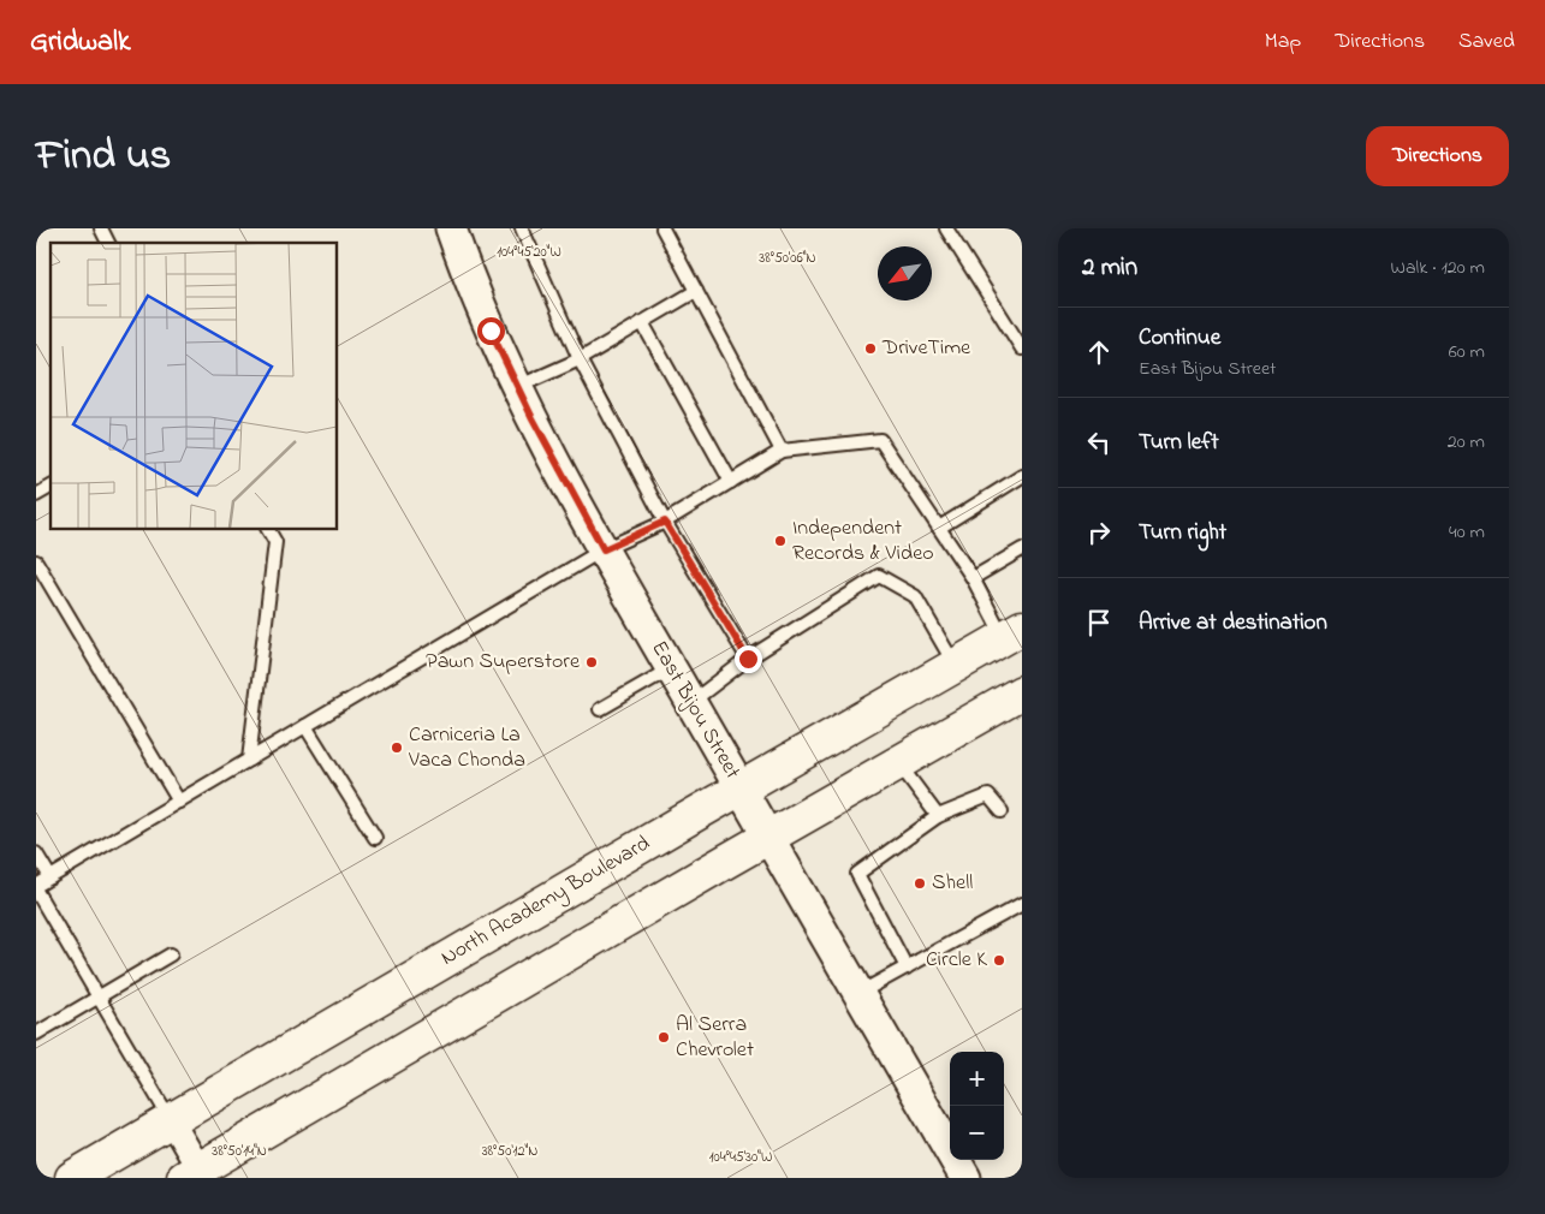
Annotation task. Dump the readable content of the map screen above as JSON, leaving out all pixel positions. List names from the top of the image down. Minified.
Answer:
{"streets":{"highway":["North Academy Boulevard"],"street":["East Bijou Street"]},"crossings":[["East Bijou Street","North Academy Boulevard"]],"places":["DriveTime","Independent Records & Video","Pawn Superstore","Carniceria La Vaca Chonda","Shell","Circle K","Al Serra Chevrolet"],"north":"bottom left","page":{"header":"Gridwalk","nav":["Map","Directions","Saved"],"title":"Find us","buttons":"Directions","heading":["2 min","Walk · 120 m"],"list":[["Continue","East Bijou Street","60 m"],["Turn left","20 m"],["Turn right","40 m"],"Arrive at destination"],"map_buttons":["+","−"]},"coordinates":["104°45'20\"W","38°50'06\"N","38°50'14\"N","38°50'12\"N","104°45'30\"W"]}
